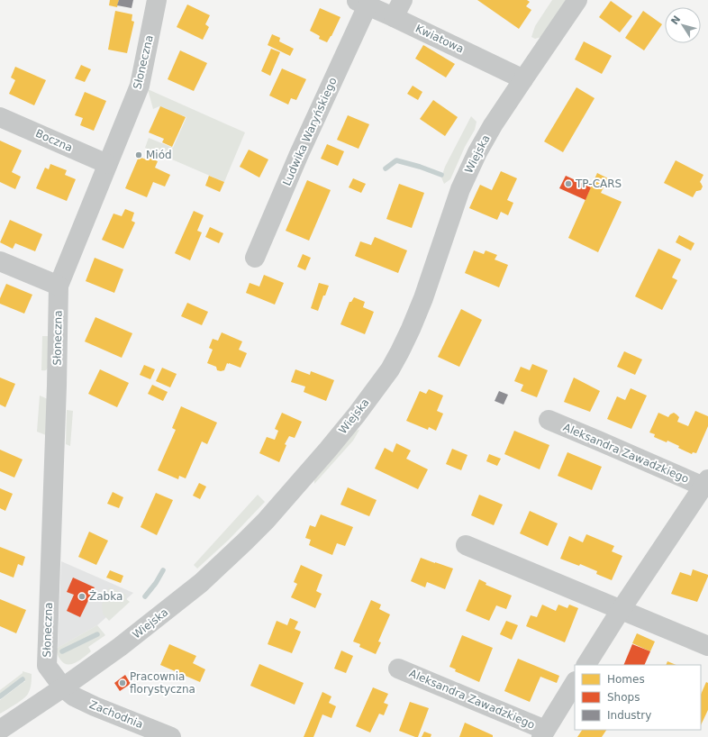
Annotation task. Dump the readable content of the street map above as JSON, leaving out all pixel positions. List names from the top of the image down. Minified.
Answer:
{"streets":{"street":["Kwiatowa","Słoneczna","Ludwika Waryńskiego","Boczna","Wiejska","Aleksandra Zawadzkiego","Zachodnia"]},"crossings":[["Kwiatowa","Ludwika Waryńskiego"],["Kwiatowa","Wiejska"],["Słoneczna","Boczna"],["Słoneczna","Wiejska"],["Słoneczna","Zachodnia"],["Wiejska","Zachodnia"]],"places":["Miód","TP-CARS","Żabka","Pracownia florystyczna"],"legend":["Homes","Shops","Industry"],"north":"top left"}
